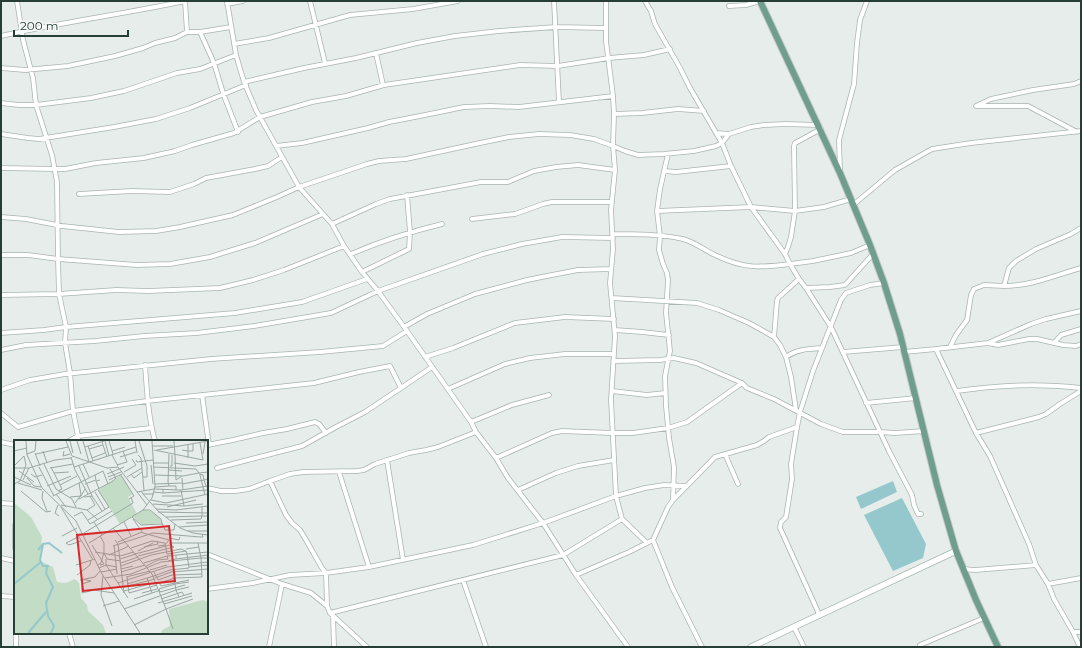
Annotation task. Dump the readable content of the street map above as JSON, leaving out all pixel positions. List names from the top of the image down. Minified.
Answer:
{"scale_bar":"200 m"}
